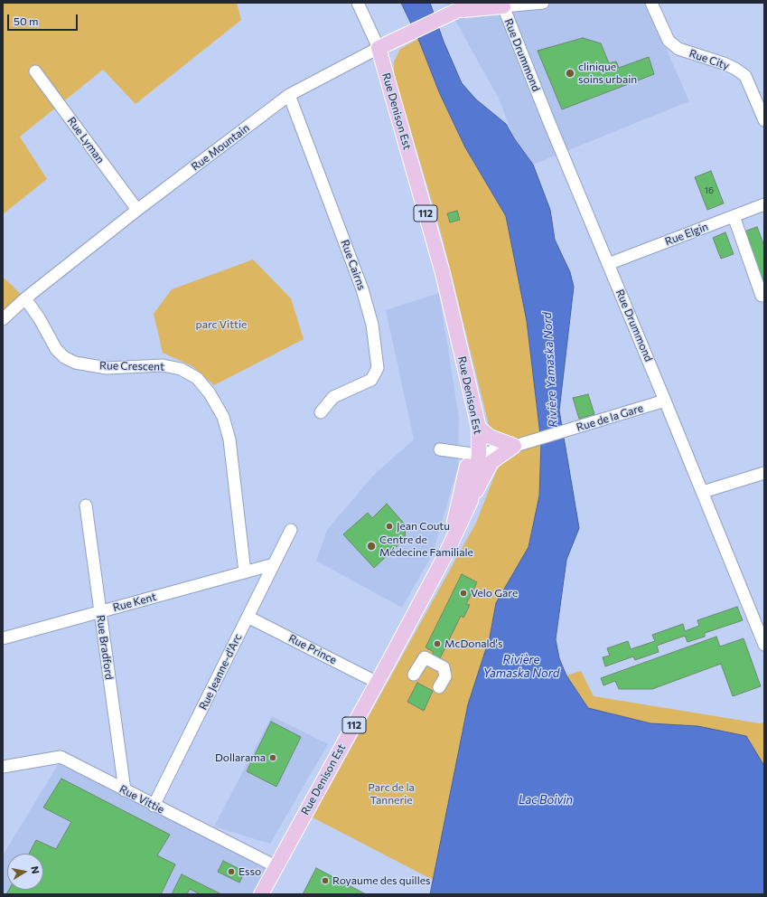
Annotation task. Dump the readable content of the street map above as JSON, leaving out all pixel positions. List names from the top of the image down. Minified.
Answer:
{"streets":{"main road":["Rue Denison Est","Rue Mountain","112"],"street":["Rue Drummond","Rue City","Rue Lyman","Rue Elgin","Rue Cairns","Rue Crescent","Rue de la Gare","Rue Kent","Rue Bradford","Rue Prince","Rue Jeanne-d'Arc","Rue Vittie"]},"crossings":[["Rue Drummond","Rue Mountain"],["Rue Drummond","Rue Elgin"],["Rue Drummond","Rue de la Gare"],["Rue Denison Est","Rue Mountain"],["Rue Denison Est","Rue de la Gare"],["Rue Denison Est","Rue Prince"],["Rue Denison Est","Rue Vittie"],["Rue Lyman","Rue Mountain"],["Rue Mountain","Rue Cairns"],["Rue Mountain","Rue Crescent"],["Rue Crescent","Rue Kent"],["Rue Kent","Rue Bradford"],["Rue Bradford","Rue Vittie"],["Rue Prince","Rue Jeanne-d'Arc"],["Rue Jeanne-d'Arc","Rue Vittie"]],"water":["Rivière Yamaska Nord","Lac Boivin"],"parks":["parc Vittie","Parc de la Tannerie"],"places":["clinique soins urbain","Jean Coutu","Centre de Médecine Familiale","Velo Gare","McDonald's","Dollarama","Esso","Royaume des quilles"],"house_numbers":["16"],"scale_bar":"50 m","north":"right"}
